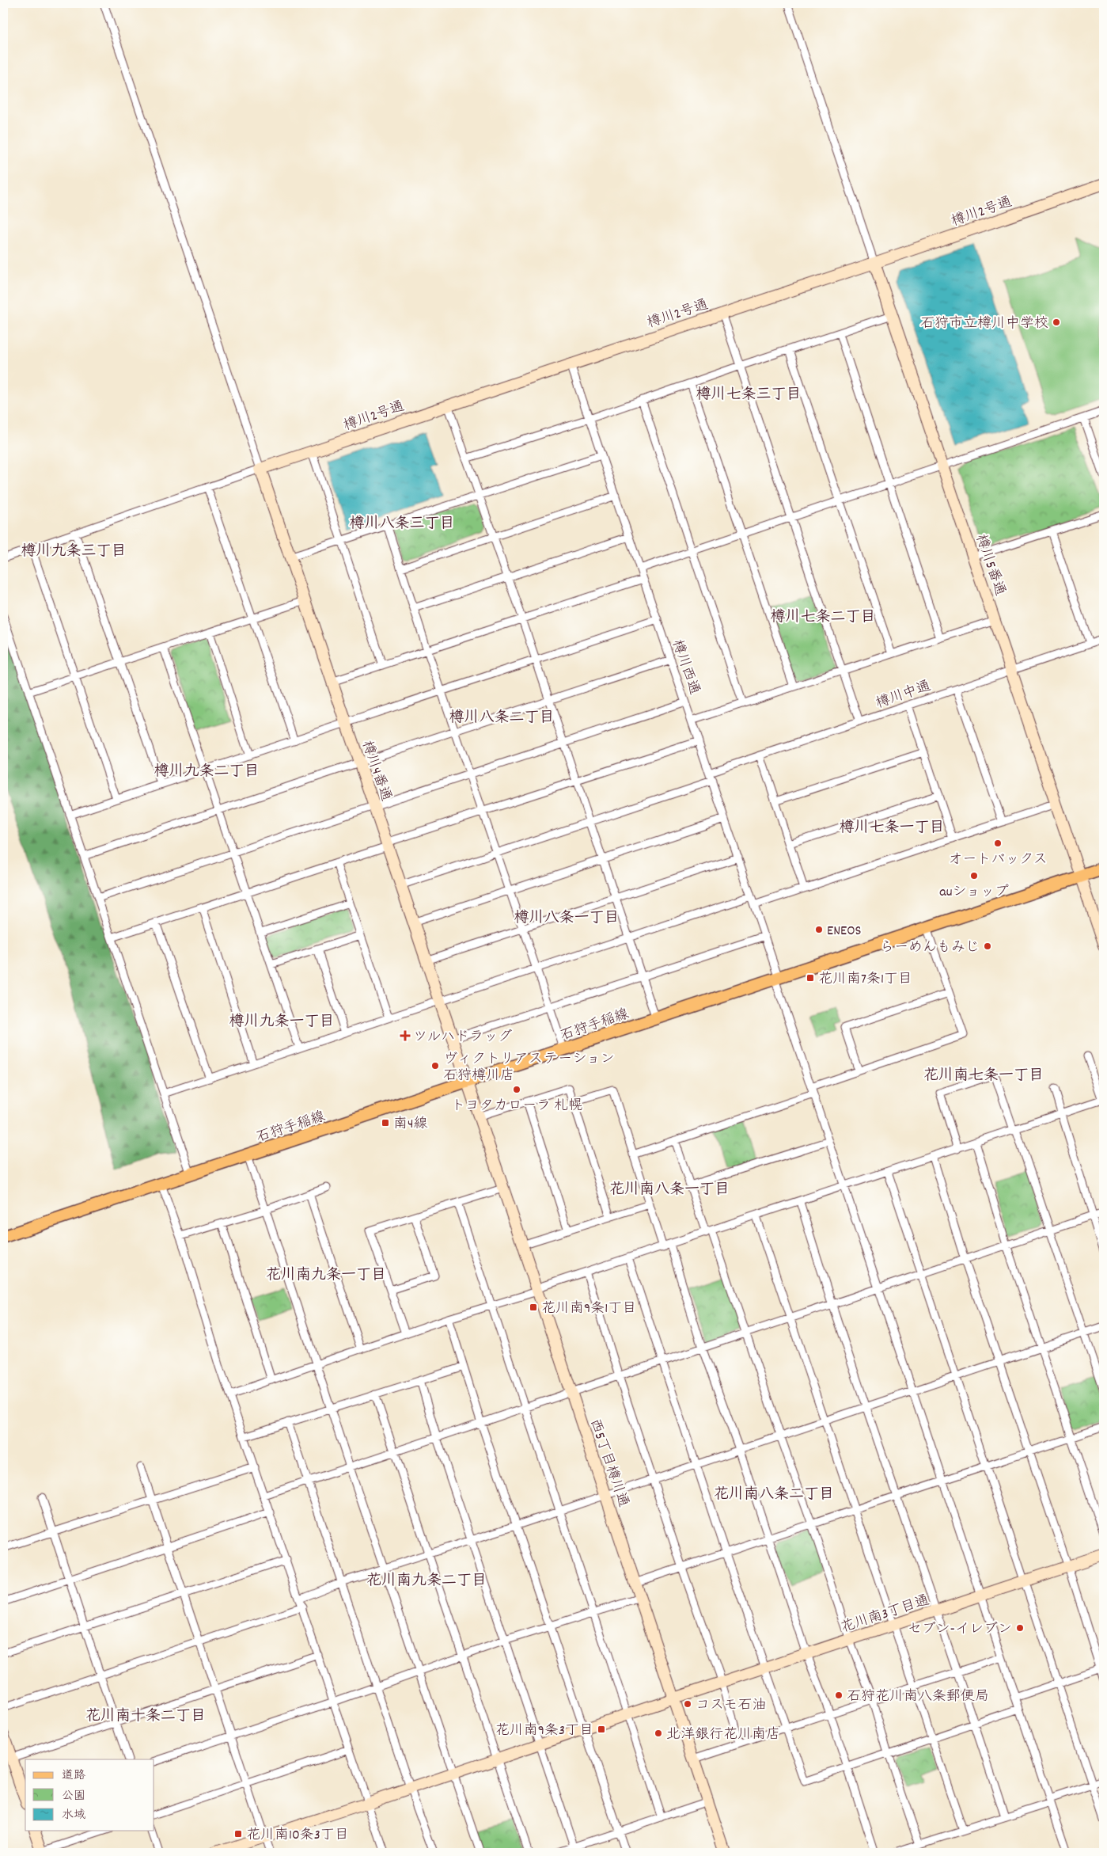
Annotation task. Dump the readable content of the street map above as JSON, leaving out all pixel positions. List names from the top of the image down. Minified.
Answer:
{"streets":{"main road":["石狩手稲線"],"street":["樽川2号通","樽川5番通","樽川西通","樽川中通","樽川4番通","西5丁目樽川通","花川南3丁目通"]},"crossings":[["樽川2号通","樽川5番通"],["樽川2号通","樽川西通"],["樽川2号通","樽川4番通"],["樽川5番通","樽川中通"],["樽川5番通","石狩手稲線"],["樽川西通","樽川中通"],["樽川西通","石狩手稲線"],["樽川西通","花川南3丁目通"],["樽川4番通","石狩手稲線"],["樽川4番通","西5丁目樽川通"],["石狩手稲線","西5丁目樽川通"],["西5丁目樽川通","花川南3丁目通"]],"districts":["樽川七条三丁目","樽川八条三丁目","樽川九条三丁目","樽川七条二丁目","樽川八条二丁目","樽川九条二丁目","樽川七条一丁目","樽川八条一丁目","樽川九条一丁目","花川南七条一丁目","花川南八条一丁目","花川南九条一丁目","花川南八条二丁目","花川南九条二丁目","花川南十条二丁目"],"places":{"other":["石狩市立樽川中学校","オートバックス","auショップ","ENEOS","らーめんもみじ","ヴィクトリアステーション 石狩樽川店","トヨタカローラ 札幌","セブン-イレブン","石狩花川南八条郵便局","コスモ石油","北洋銀行花川南店"],"transit":["花川南7条1丁目","南4線","花川南9条1丁目","花川南9条3丁目","花川南10条3丁目"],"health":["ツルハドラッグ"]},"legend":["道路","公園","水域"]}
